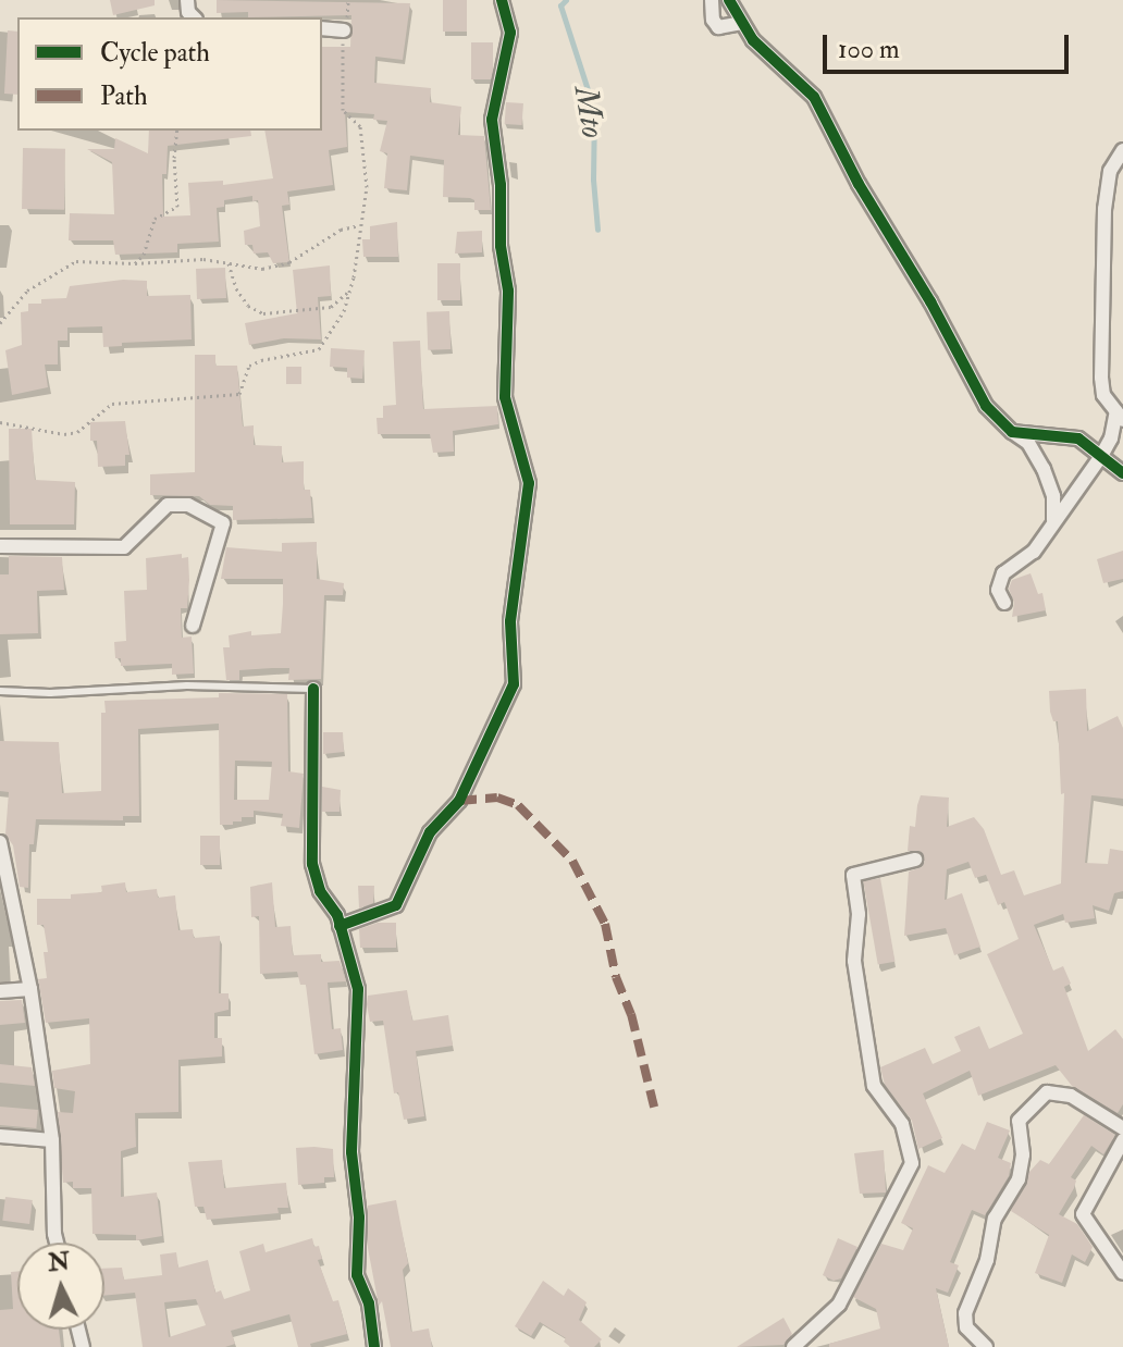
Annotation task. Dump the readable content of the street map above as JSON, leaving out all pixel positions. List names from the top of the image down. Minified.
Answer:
{"water":["Mto"],"legend":["Cycle path","Path"],"scale_bar":"100 m","north":"top"}
